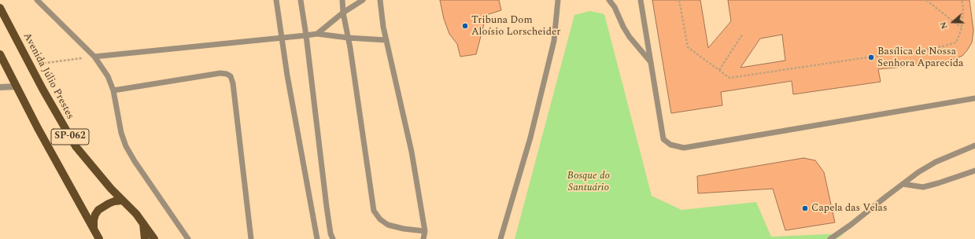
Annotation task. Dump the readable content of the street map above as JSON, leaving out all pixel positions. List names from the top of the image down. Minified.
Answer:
{"streets":{"main road":["Avenida Júlio Prestes","SP-062"]},"parks":["Bosque do Santuário"],"places":["Tribuna Dom Aloísio Lorscheider","Basílica de Nossa Senhora Aparecida","Capela das Velas"],"north":"left"}
